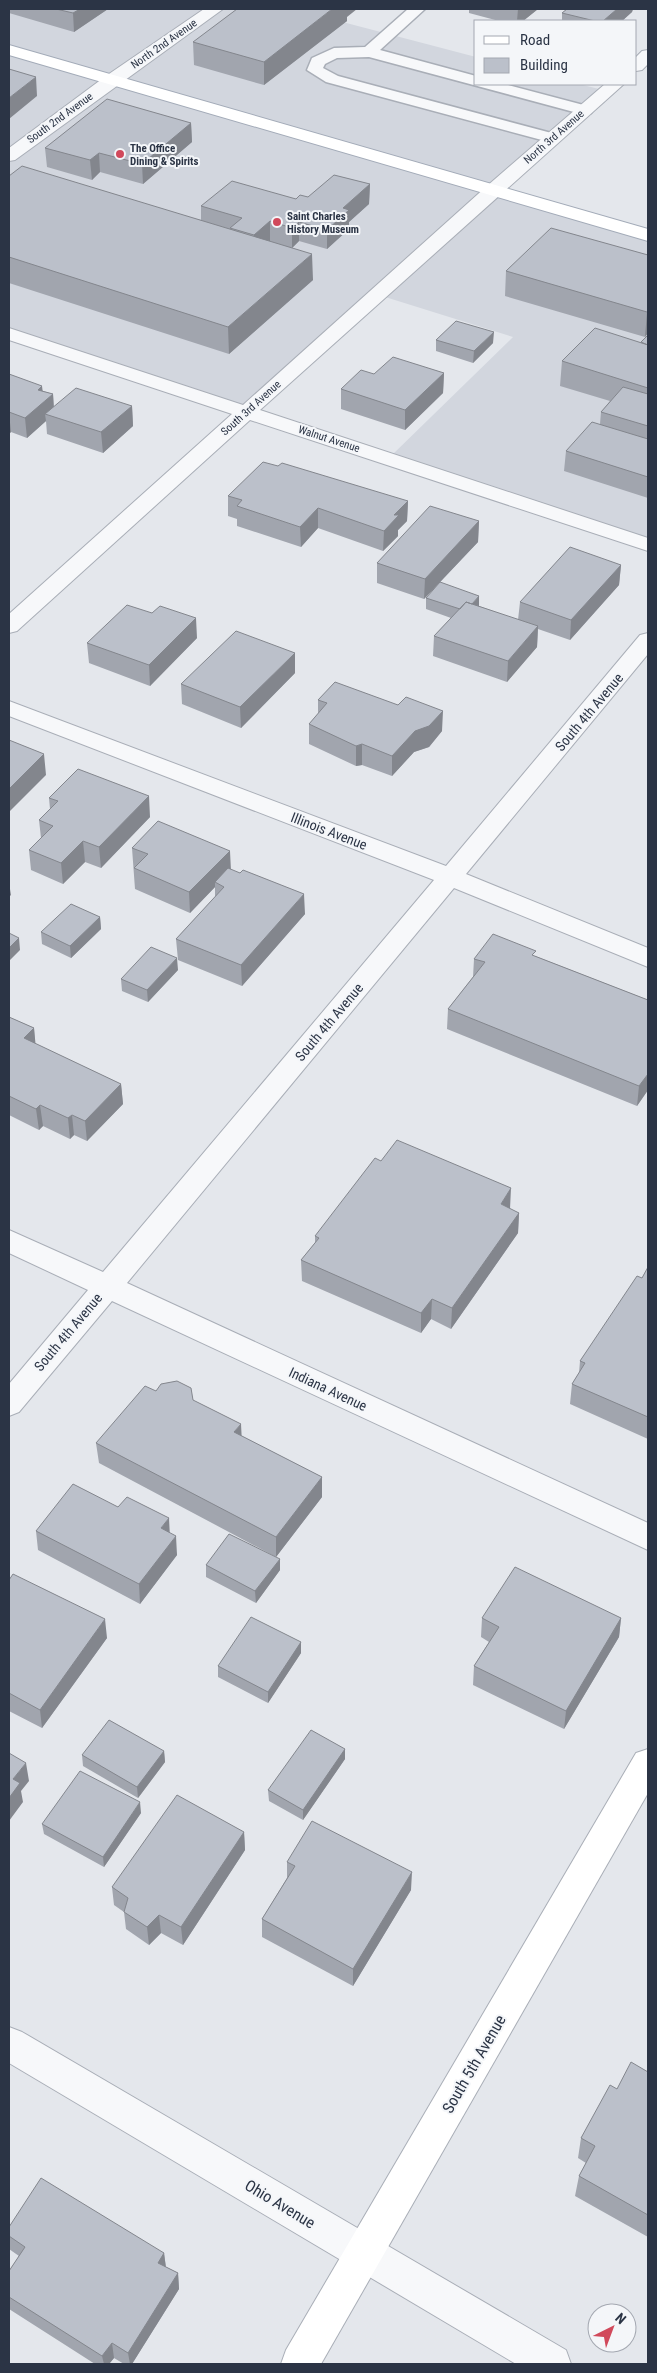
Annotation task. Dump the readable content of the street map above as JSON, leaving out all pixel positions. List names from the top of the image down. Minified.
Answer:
{"streets":{"main road":["South 5th Avenue"],"street":["North 2nd Avenue","South 2nd Avenue","North 3rd Avenue","South 3rd Avenue","Walnut Avenue","South 4th Avenue","Illinois Avenue","Indiana Avenue","Ohio Avenue"]},"crossings":[["North 2nd Avenue","South 2nd Avenue"],["North 3rd Avenue","South 3rd Avenue"],["South 3rd Avenue","Walnut Avenue"],["South 4th Avenue","Illinois Avenue"],["South 4th Avenue","Indiana Avenue"],["South 5th Avenue","Ohio Avenue"]],"places":["The Office Dining & Spirits","Saint Charles History Museum"],"legend":["Road","Building"],"north":"top right"}
